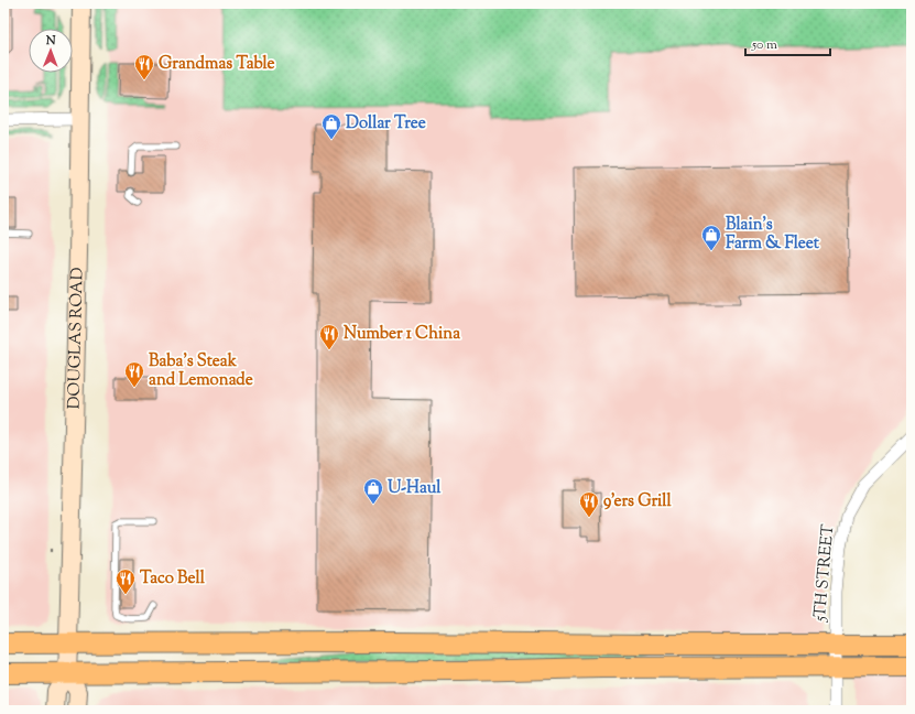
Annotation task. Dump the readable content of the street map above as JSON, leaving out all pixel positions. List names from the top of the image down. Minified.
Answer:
{"streets":{"street":["DOUGLAS ROAD","5TH STREET"]},"places":{"restaurant":["Grandmas Table","Number 1 China","Baba's Steak and Lemonade","9'ers Grill","Taco Bell"],"shop":["Dollar Tree","Blain's Farm & Fleet","U-Haul"]},"scale_bar":"50 m","north":"top"}
